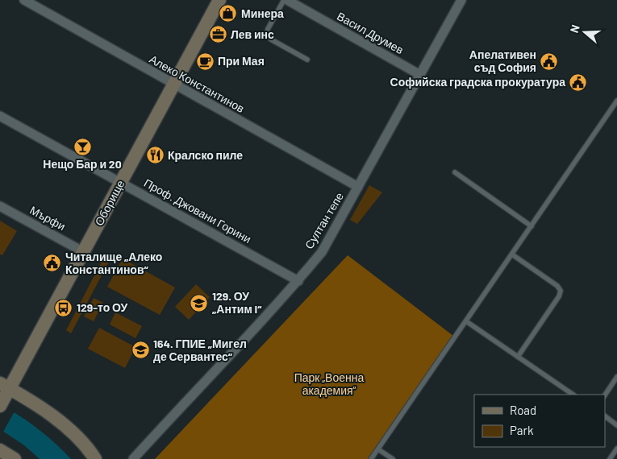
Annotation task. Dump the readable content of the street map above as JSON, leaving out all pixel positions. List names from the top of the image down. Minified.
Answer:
{"streets":{"street":["Васил Друмев","Алеко Константинов","Оборище","Проф. Джовани Горини","Мърфи","Султан тепе"]},"crossings":[["Васил Друмев","Султан тепе"],["Алеко Константинов","Оборище"],["Алеко Константинов","Султан тепе"],["Оборище","Проф. Джовани Горини"],["Оборище","Мърфи"],["Проф. Джовани Горини","Султан тепе"]],"parks":["Парк „Военна академия“"],"places":{"shop":["Минера"],"office":["Лев инс"],"cafe":["При Мая"],"public building":["Апелативен съд София","Софийска градска прокуратура","Читалище „Алеко Константинов“"],"bar":["Нещо Бар и 20"],"restaurant":["Кралско пиле"],"school or university":["129. ОУ „Антим I“","164. ГПИЕ „Мигел де Сервантес“"],"bus stop":["129-то ОУ"]},"legend":["Road","Park"],"north":"left"}
